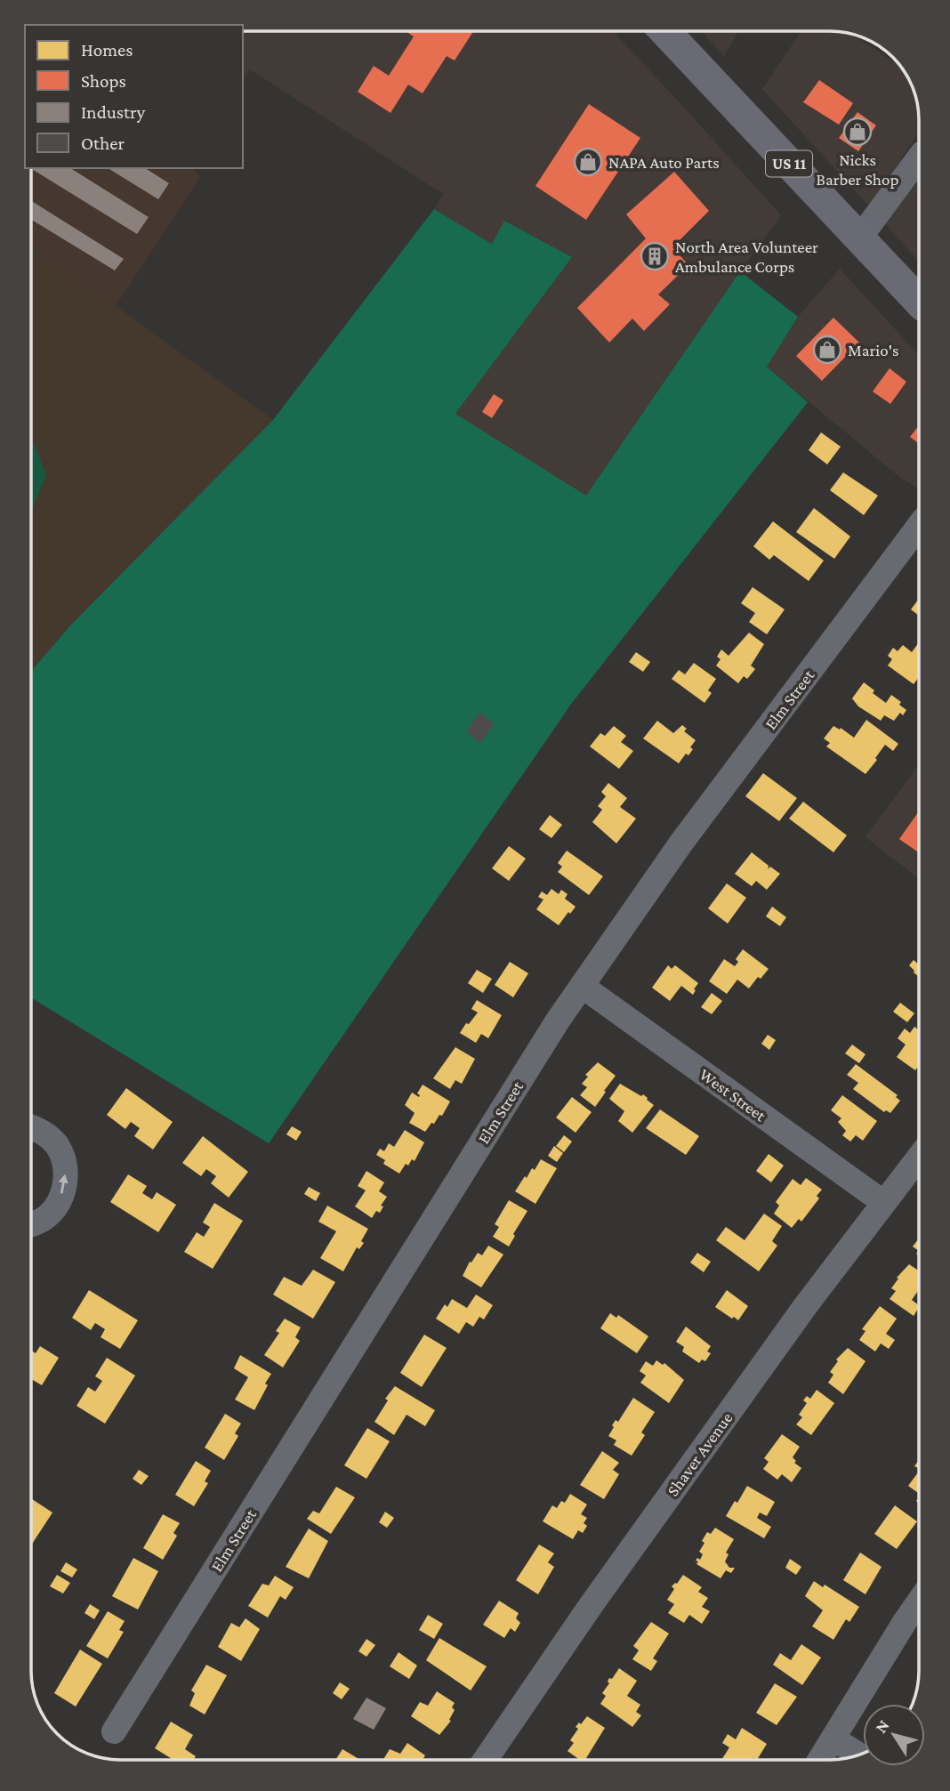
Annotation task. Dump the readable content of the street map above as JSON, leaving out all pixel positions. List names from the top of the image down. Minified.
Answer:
{"streets":{"main road":["US 11"],"street":["Elm Street","West Street","Shaver Avenue"]},"crossings":[["Elm Street","West Street"],["West Street","Shaver Avenue"]],"places":{"shop":["Nicks Barber Shop","NAPA Auto Parts","Mario's"],"building":["North Area Volunteer Ambulance Corps"]},"legend":["Homes","Shops","Industry","Other"],"north":"top left"}
